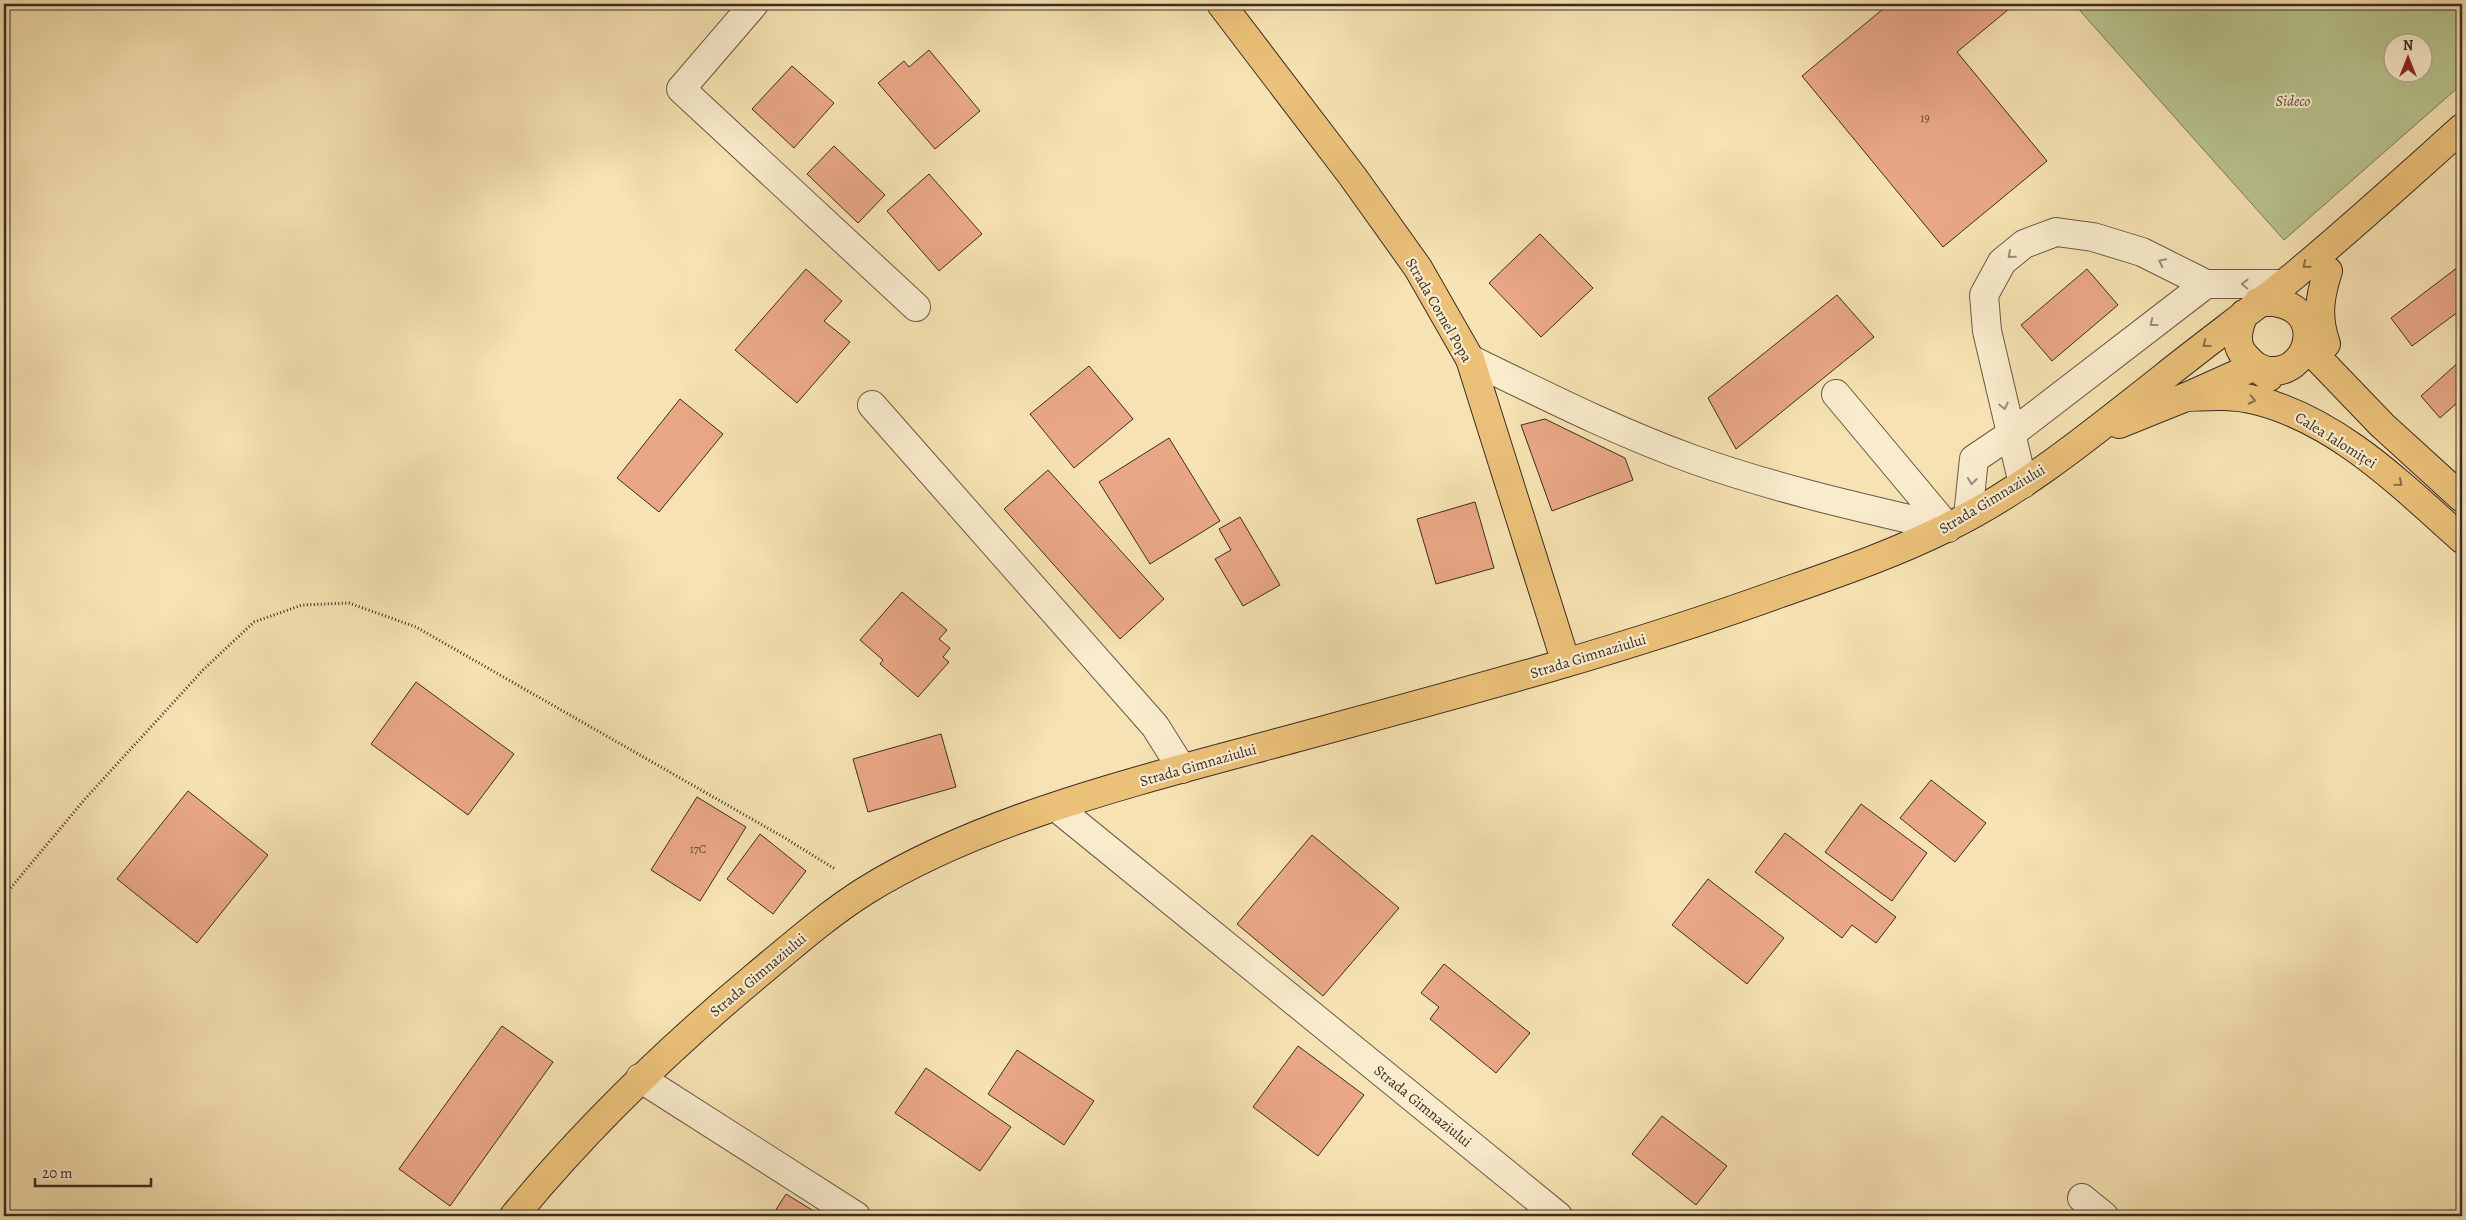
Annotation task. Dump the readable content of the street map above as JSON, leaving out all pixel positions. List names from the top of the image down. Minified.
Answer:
{"streets":{"main road":["Strada Cornel Popa","Calea Ialomiței","Strada Gimnaziului"]},"crossings":[["Strada Cornel Popa","Strada Gimnaziului"]],"parks":["Sideco"],"house_numbers":["19","17C"],"scale_bar":"20 m","north":"top"}
